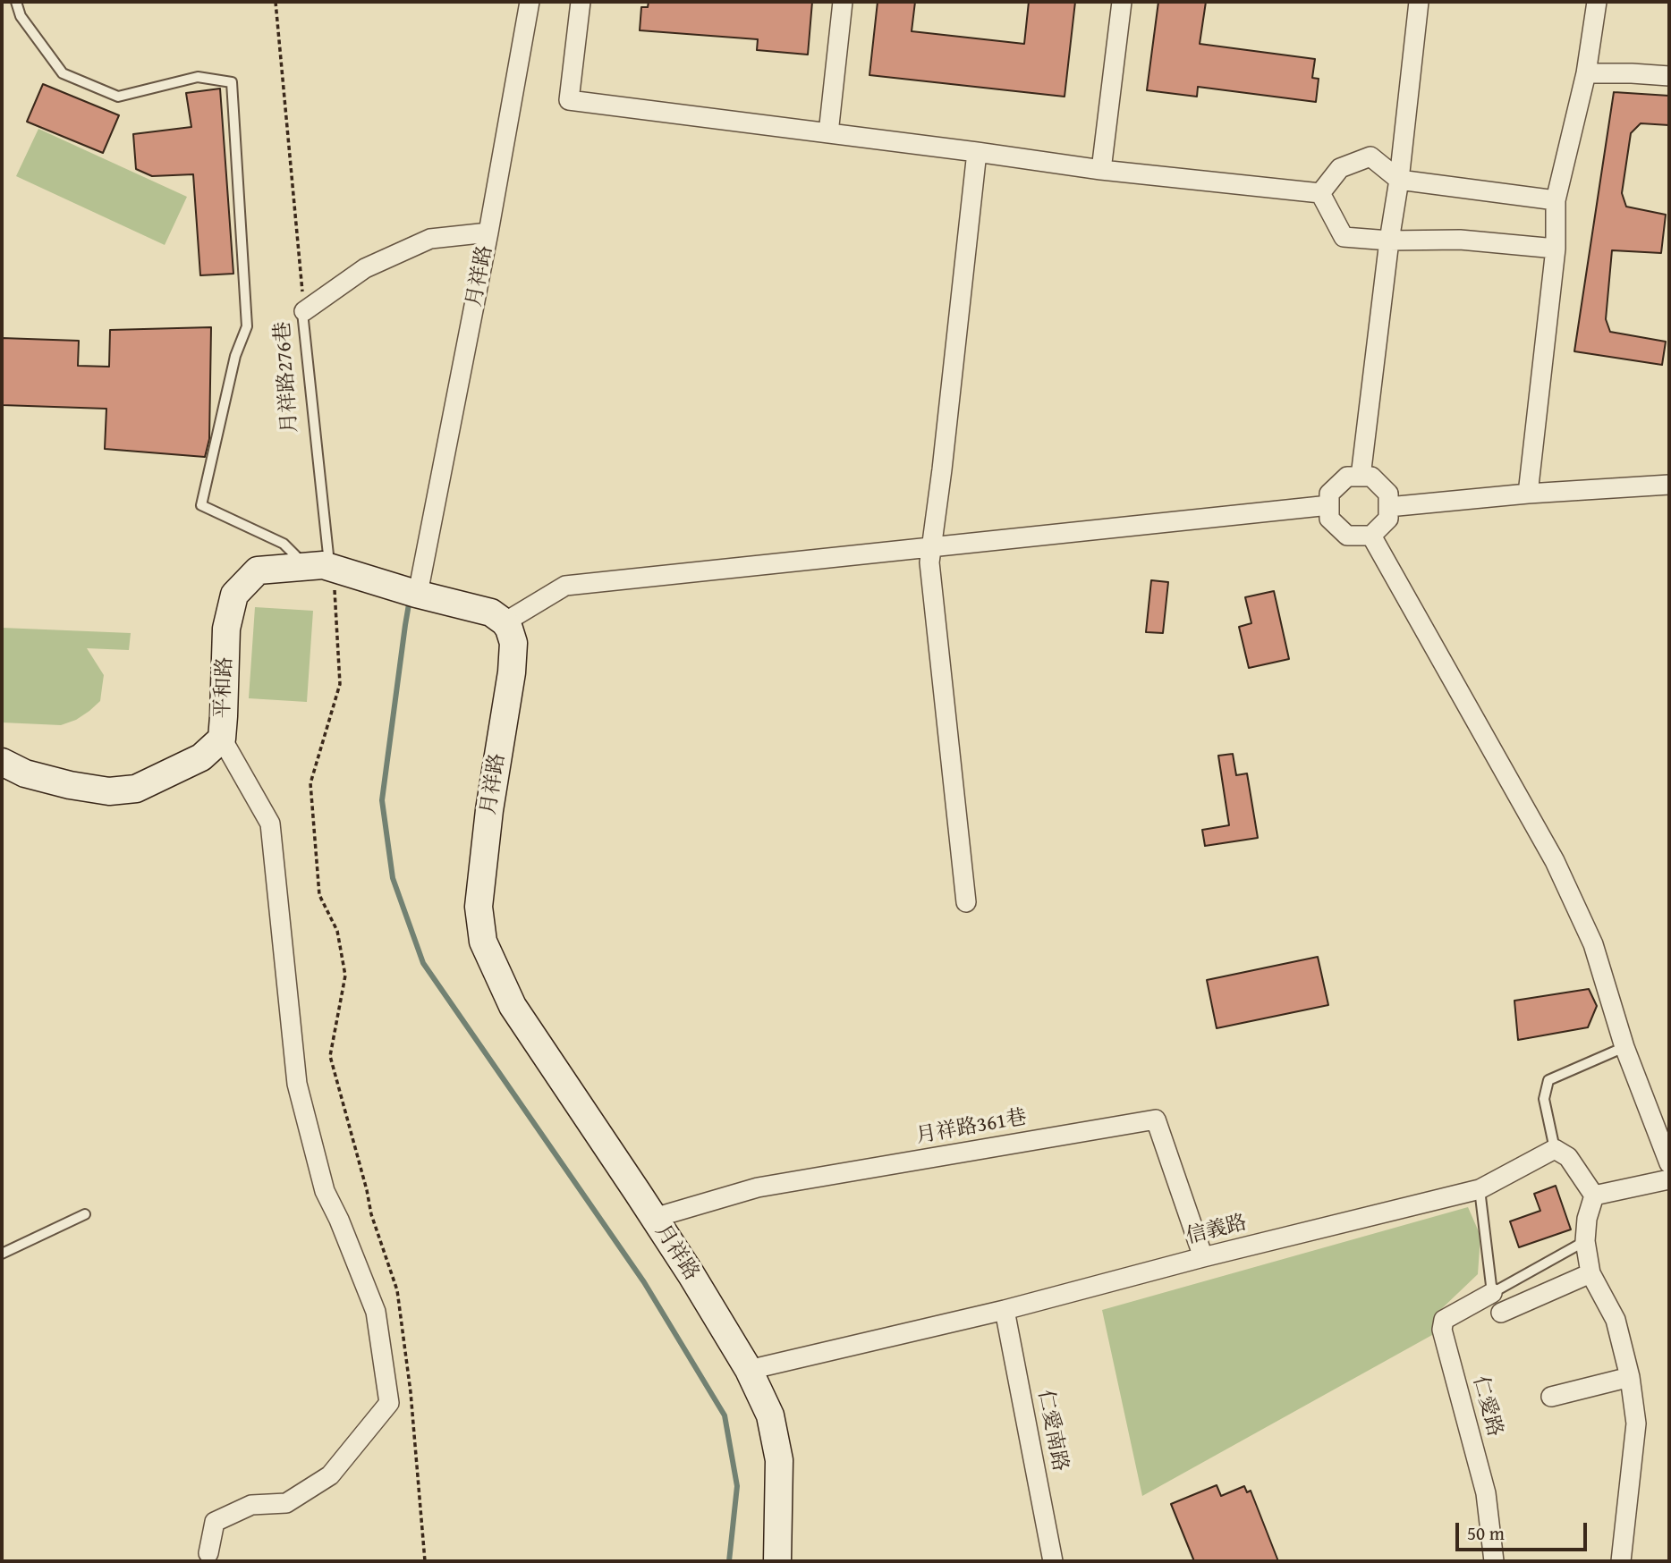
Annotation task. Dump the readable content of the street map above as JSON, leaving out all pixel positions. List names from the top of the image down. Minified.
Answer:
{"streets":{"street":["月祥路","月祥路276巷","平和路","月祥路361巷","信義路","仁愛路","仁愛南路"]},"crossings":[["月祥路","月祥路276巷"],["月祥路","平和路"],["月祥路","月祥路361巷"],["月祥路","信義路"],["月祥路276巷","平和路"],["月祥路361巷","信義路"],["信義路","仁愛南路"]],"scale_bar":"50 m"}
